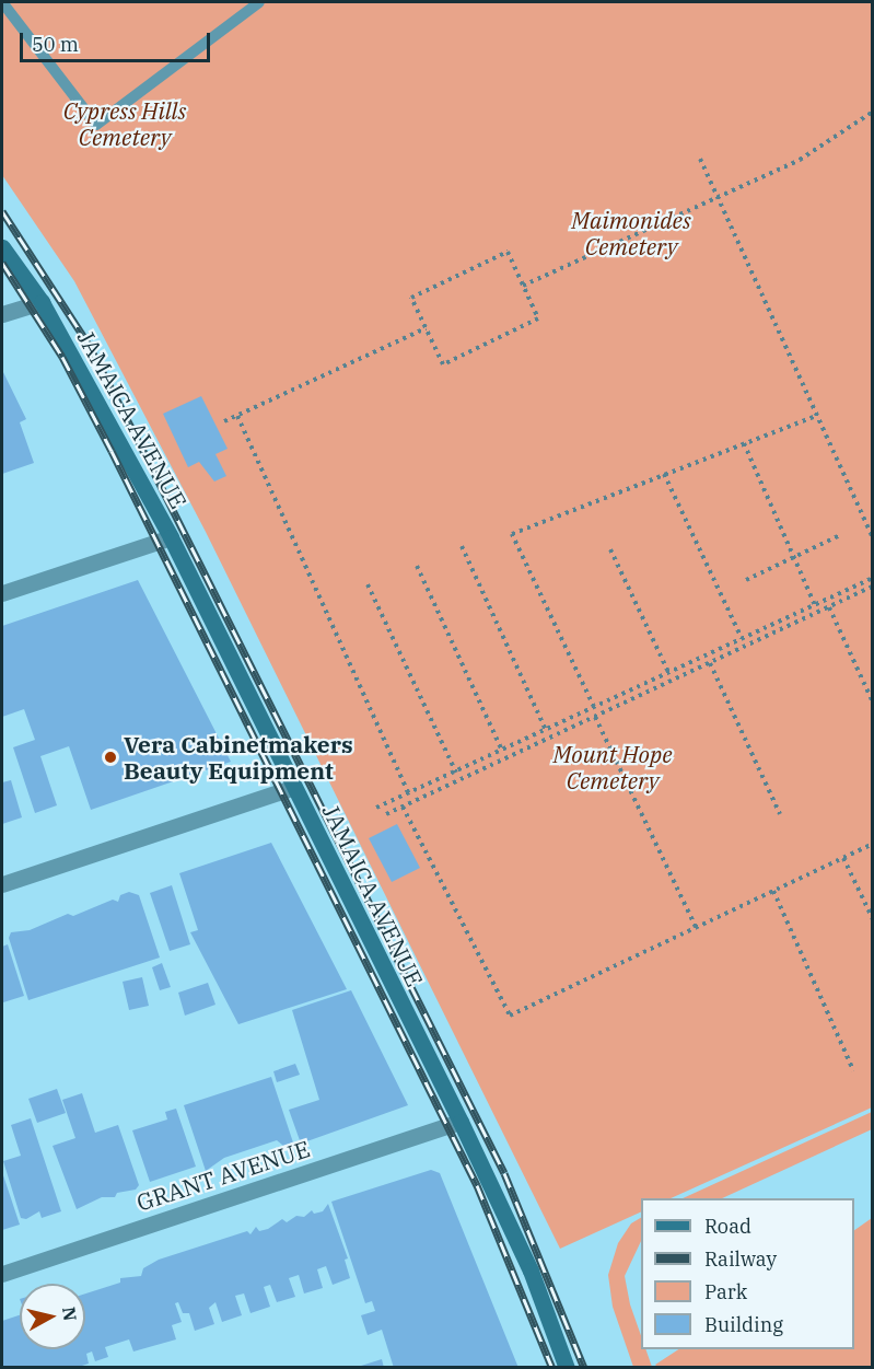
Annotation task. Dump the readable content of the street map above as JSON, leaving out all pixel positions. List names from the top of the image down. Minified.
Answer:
{"streets":{"main road":["JAMAICA AVENUE"],"street":["GRANT AVENUE"]},"crossings":[["JAMAICA AVENUE","GRANT AVENUE"]],"parks":["Cypress Hills Cemetery","Maimonides Cemetery","Mount Hope Cemetery"],"places":["Vera Cabinetmakers Beauty Equipment"],"legend":["Road","Railway","Park","Building"],"scale_bar":"50 m","north":"right"}
